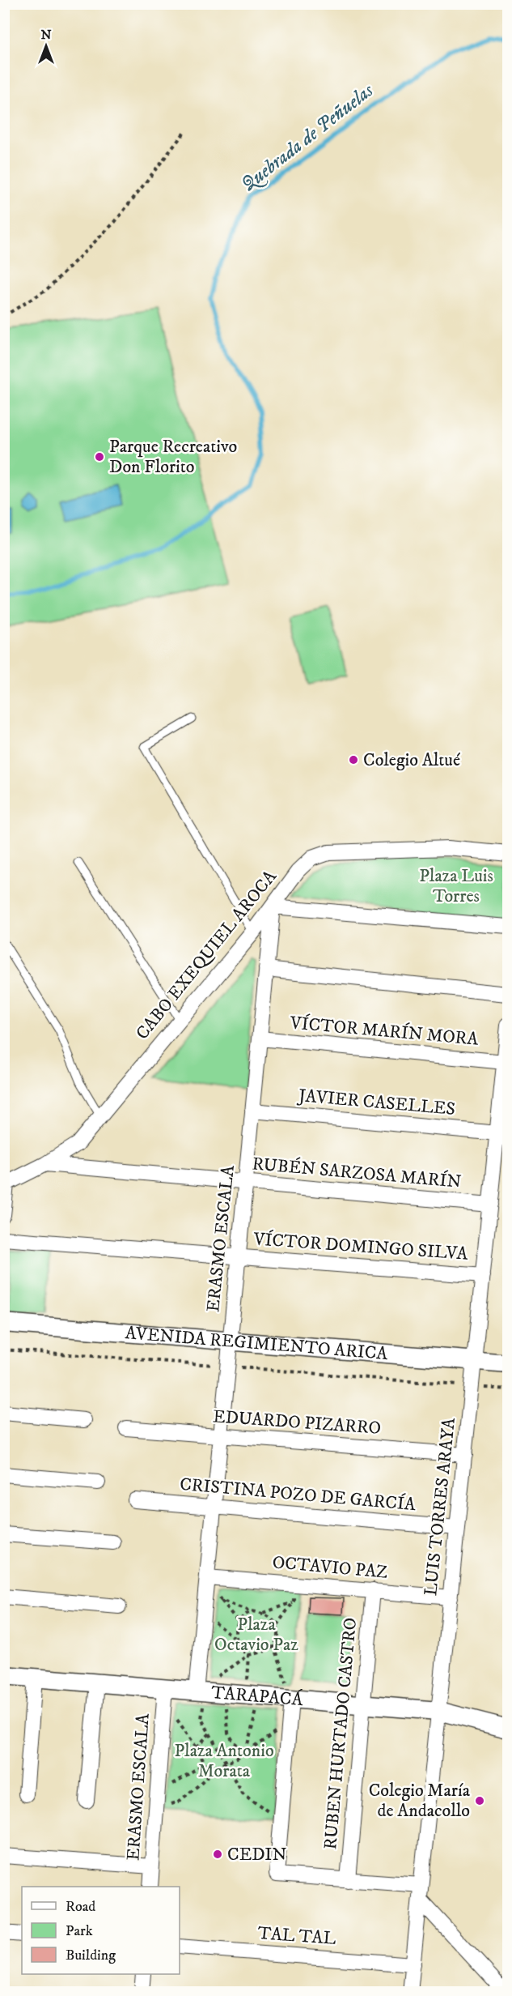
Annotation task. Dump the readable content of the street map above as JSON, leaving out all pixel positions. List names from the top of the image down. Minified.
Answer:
{"streets":{"street":["CABO EXEQUIEL AROCA","VÍCTOR MARÍN MORA","JAVIER CASELLES","RUBÉN SARZOSA MARÍN","ERASMO ESCALA","VÍCTOR DOMINGO SILVA","AVENIDA REGIMIENTO ARICA","EDUARDO PIZARRO","CRISTINA POZO DE GARCÍA","LUIS TORRES ARAYA","OCTAVIO PAZ","TARAPACÁ","RUBEN HURTADO CASTRO","TAL TAL"]},"crossings":[["CABO EXEQUIEL AROCA","RUBÉN SARZOSA MARÍN"],["CABO EXEQUIEL AROCA","ERASMO ESCALA"],["VÍCTOR MARÍN MORA","ERASMO ESCALA"],["VÍCTOR MARÍN MORA","LUIS TORRES ARAYA"],["JAVIER CASELLES","ERASMO ESCALA"],["JAVIER CASELLES","LUIS TORRES ARAYA"],["RUBÉN SARZOSA MARÍN","ERASMO ESCALA"],["RUBÉN SARZOSA MARÍN","LUIS TORRES ARAYA"],["ERASMO ESCALA","VÍCTOR DOMINGO SILVA"],["ERASMO ESCALA","AVENIDA REGIMIENTO ARICA"],["ERASMO ESCALA","EDUARDO PIZARRO"],["ERASMO ESCALA","CRISTINA POZO DE GARCÍA"],["ERASMO ESCALA","OCTAVIO PAZ"],["ERASMO ESCALA","TARAPACÁ"],["VÍCTOR DOMINGO SILVA","LUIS TORRES ARAYA"],["AVENIDA REGIMIENTO ARICA","LUIS TORRES ARAYA"],["EDUARDO PIZARRO","LUIS TORRES ARAYA"],["CRISTINA POZO DE GARCÍA","LUIS TORRES ARAYA"],["LUIS TORRES ARAYA","OCTAVIO PAZ"],["LUIS TORRES ARAYA","TARAPACÁ"],["LUIS TORRES ARAYA","TAL TAL"],["OCTAVIO PAZ","RUBEN HURTADO CASTRO"],["TARAPACÁ","RUBEN HURTADO CASTRO"]],"water":["Quebrada de Peñuelas"],"parks":["Plaza Luis Torres","Plaza Octavio Paz","Plaza Antonio Morata"],"places":["Parque Recreativo Don Florito","Colegio Altué","Colegio María de Andacollo","CEDIN"],"legend":["Road","Park","Building"],"north":"top"}
